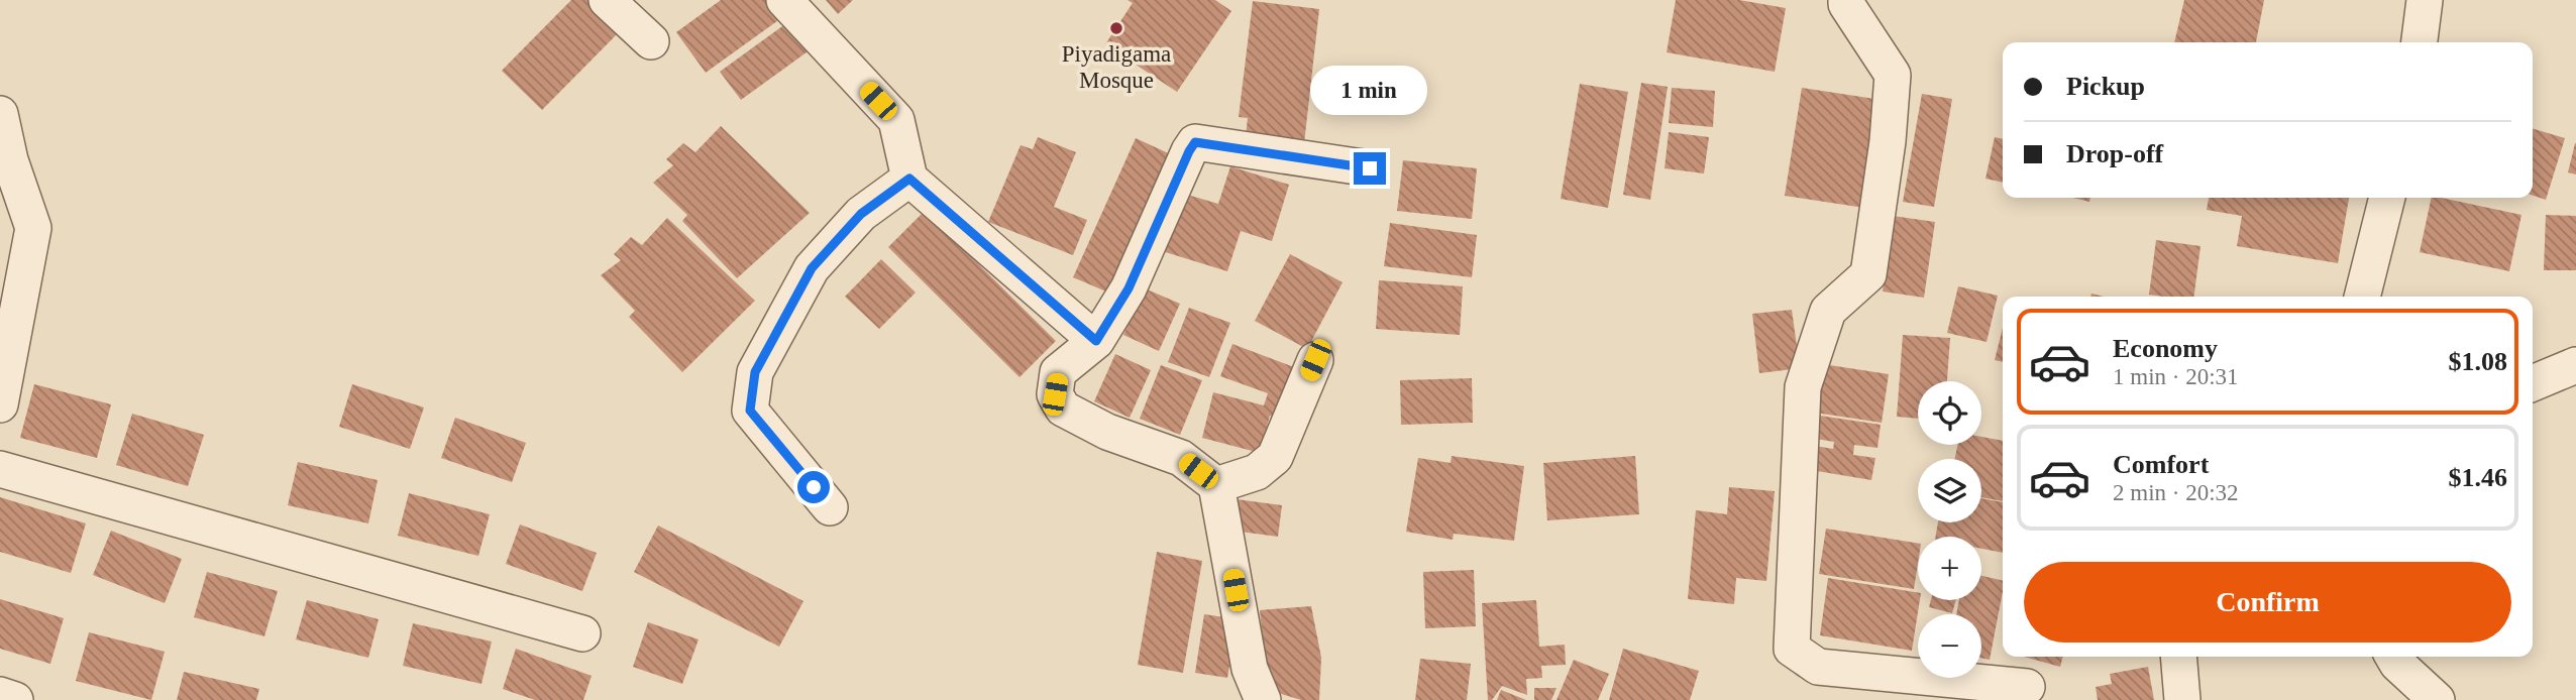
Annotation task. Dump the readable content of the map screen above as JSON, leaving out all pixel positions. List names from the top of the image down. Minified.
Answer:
{"places":["Piyadigama Mosque"],"page":{"banner":["Pickup","Drop-off"],"bubble":"1 min","list":[{"name":"Economy","note":"1 min · 20:31","value":"$1.08"},{"name":"Comfort","note":"2 min · 20:32","value":"$1.46"}],"map_buttons":["+","−"],"buttons":"Confirm"}}
